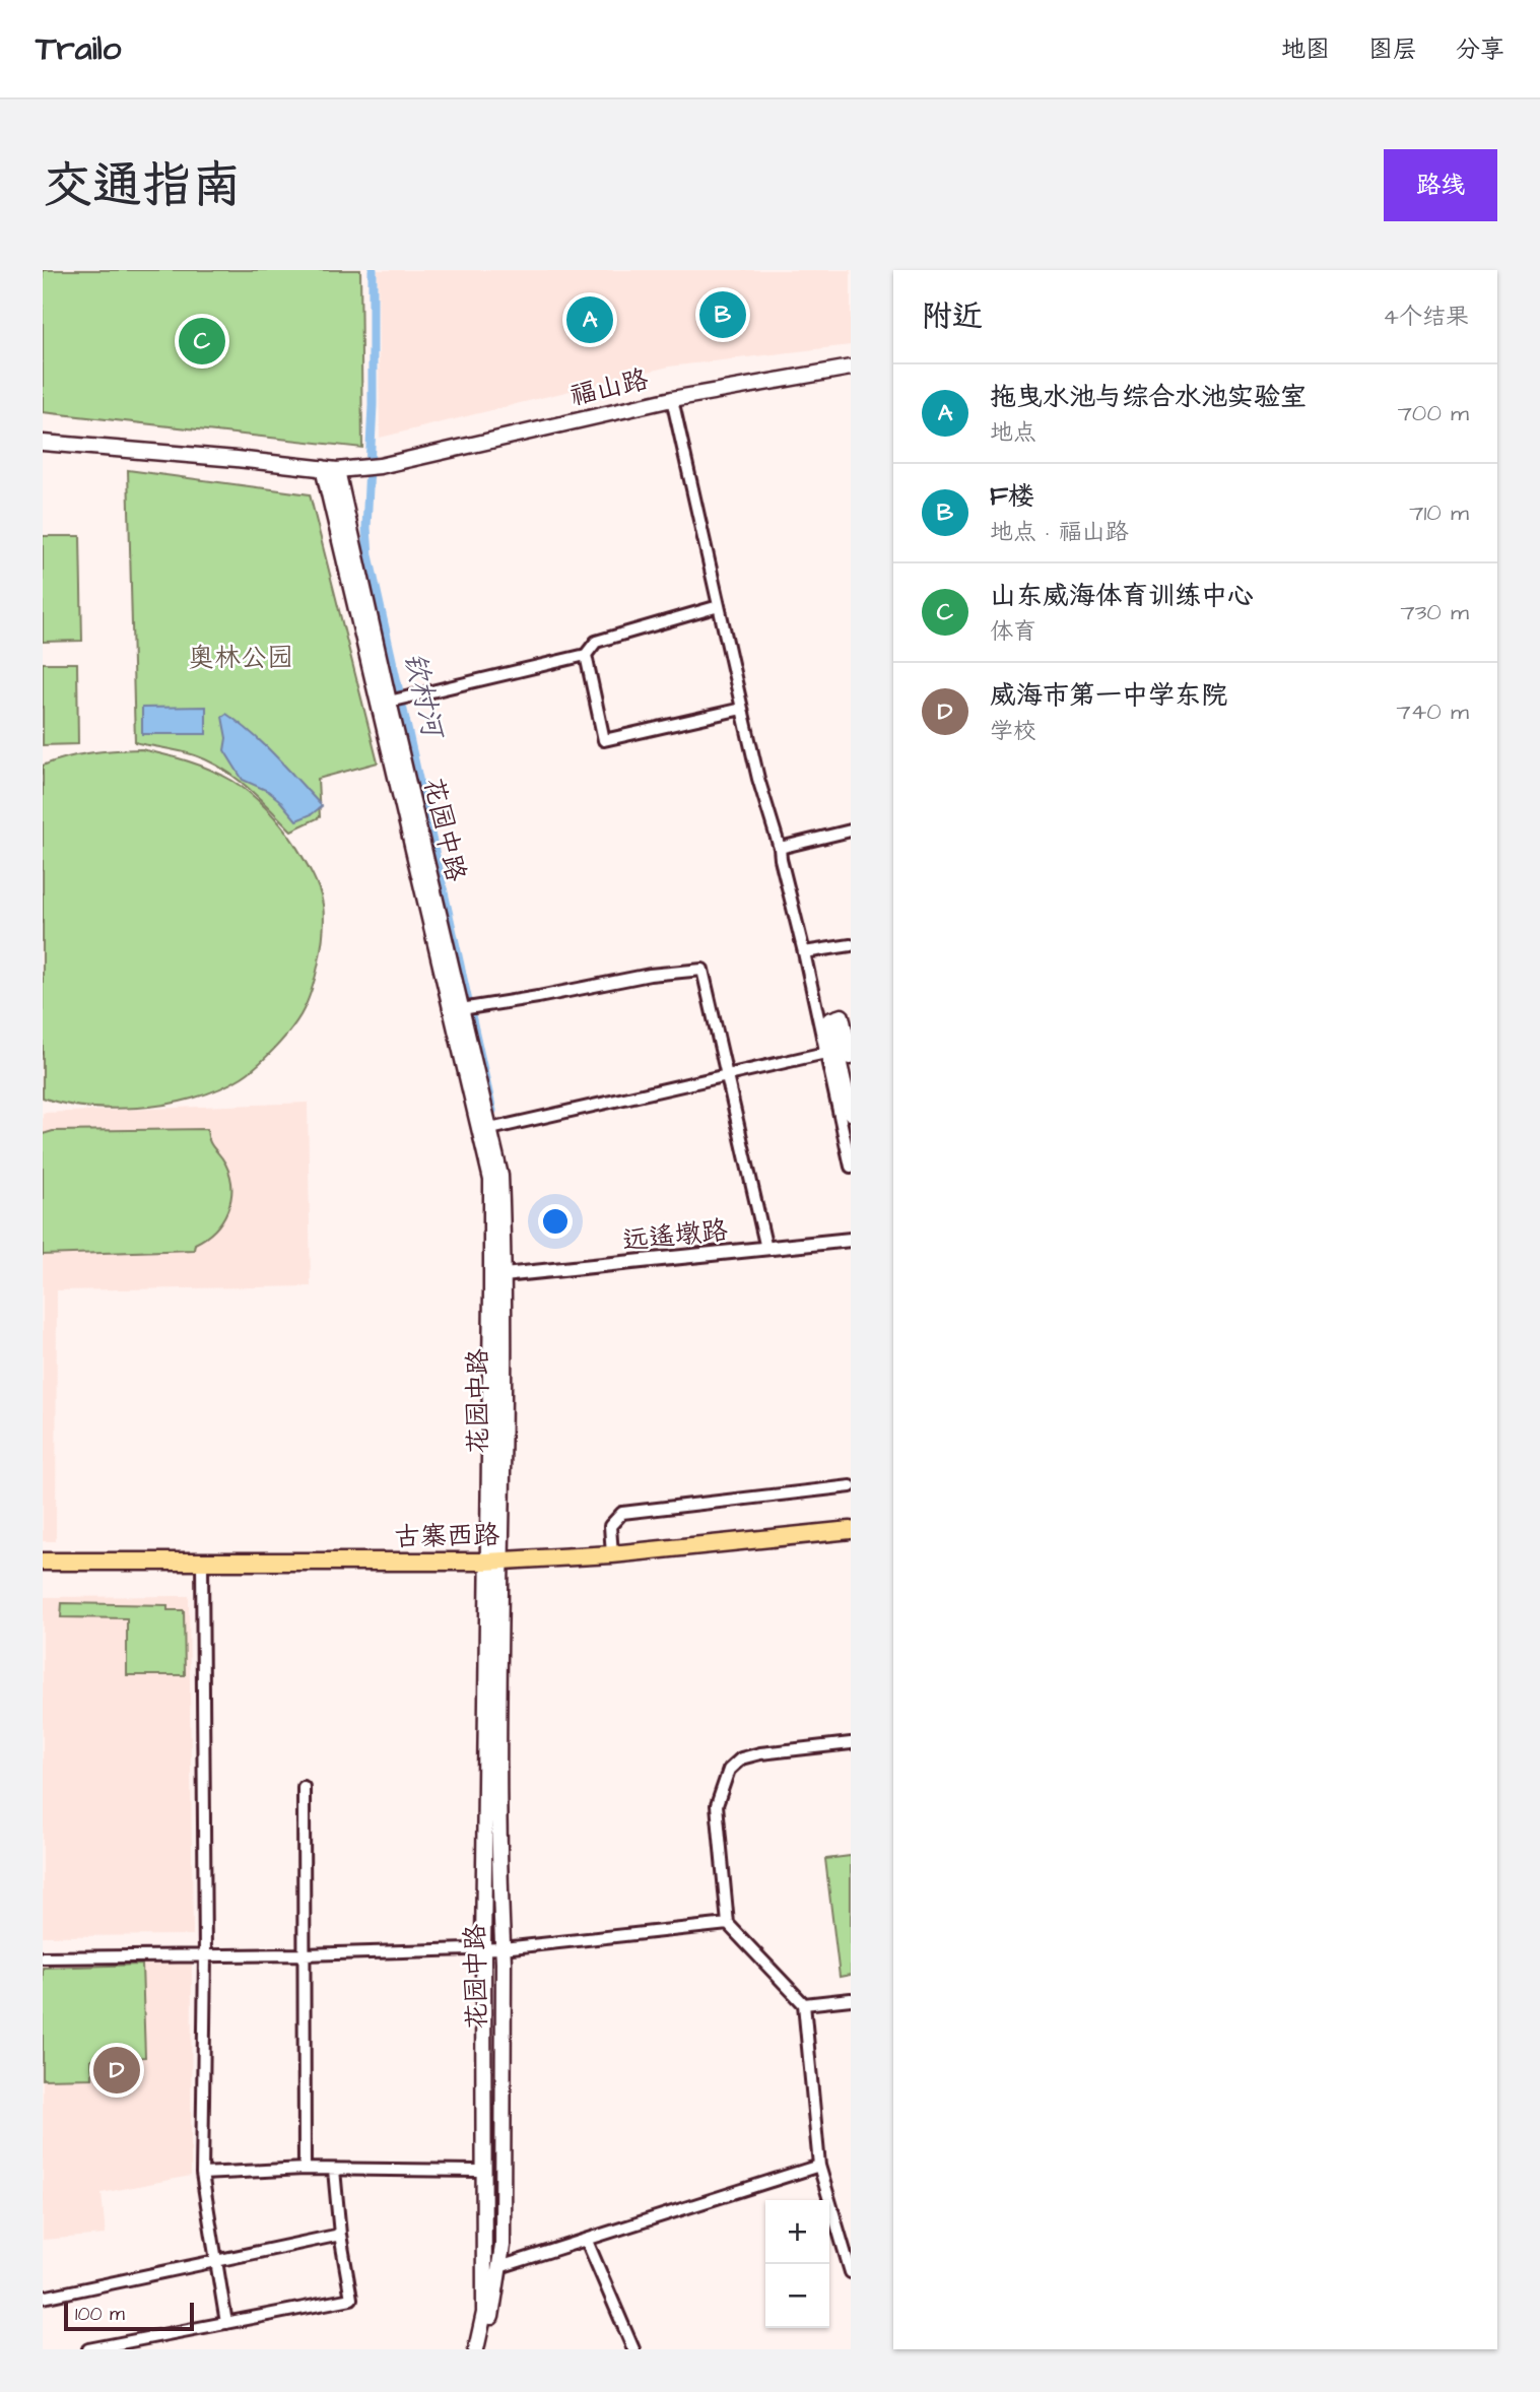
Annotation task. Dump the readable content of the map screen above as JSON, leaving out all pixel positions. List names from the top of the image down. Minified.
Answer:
{"streets":{"main road":["福山路","花园中路","古寨西路"],"street":["远遥墩路"]},"crossings":[["福山路","花园中路"],["花园中路","远遥墩路"],["花园中路","古寨西路"]],"water":["钦村河"],"parks":["奥林公园"],"scale_bar":"100 m","page":{"header":"Trailo","nav":["地图","图层","分享"],"title":"交通指南","buttons":"路线","heading":["附近","4个结果"],"pins":["B","A","C","D"],"list":[{"mark":"A","name":"拖曳水池与综合水池实验室","note":"地点","value":"700 m"},{"mark":"B","name":"F楼","note":"地点 · 福山路","value":"710 m"},{"mark":"C","name":"山东威海体育训练中心","note":"体育","value":"730 m"},{"mark":"D","name":"威海市第一中学东院","note":"学校","value":"740 m"}],"map_buttons":["+","−"],"scale":"100 m"}}
